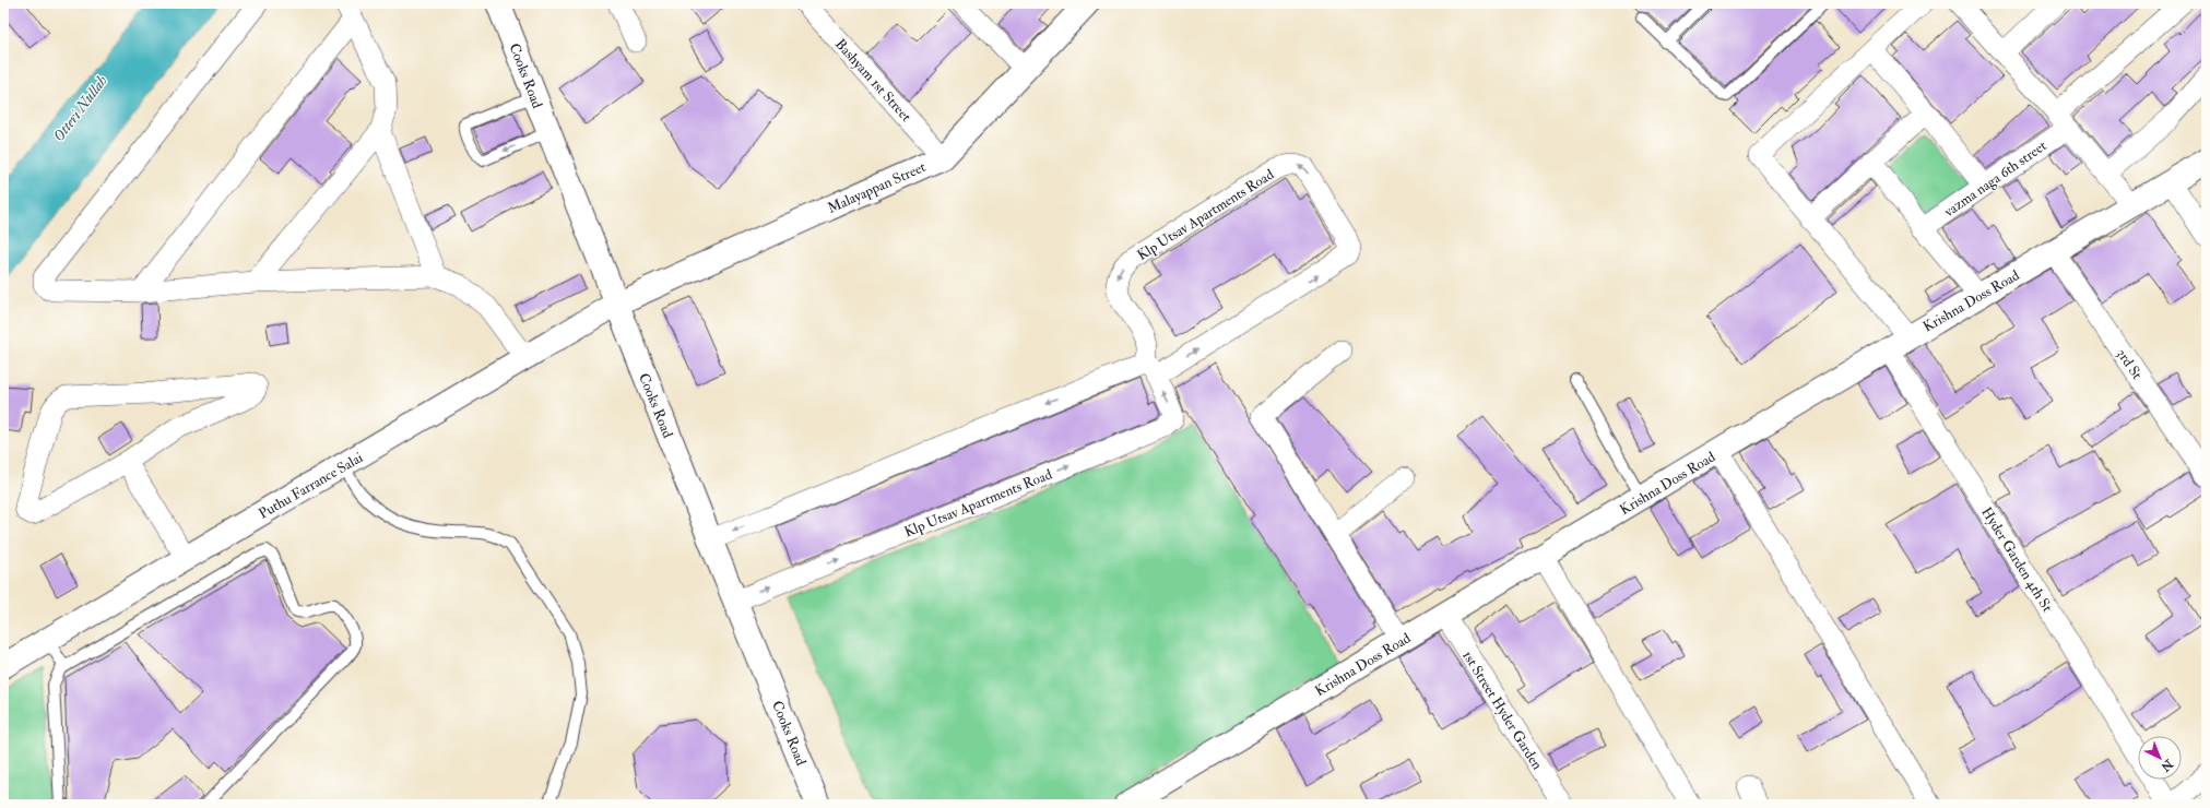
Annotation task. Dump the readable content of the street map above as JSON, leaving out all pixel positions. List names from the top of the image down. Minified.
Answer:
{"streets":{"street":["Cooks Road","Bashyam 1st Street","vazma naga 6th street","Malayappan Street","Klp Utsav Apartments Road","Krishna Doss Road","3rd St","Puthu Farrance Salai","Hyder Garden 4th St","1st Street Hyder Garden"]},"crossings":[["Cooks Road","Malayappan Street"],["Cooks Road","Klp Utsav Apartments Road"],["Cooks Road","Puthu Farrance Salai"],["Bashyam 1st Street","Malayappan Street"],["Malayappan Street","Puthu Farrance Salai"],["Krishna Doss Road","3rd St"],["Krishna Doss Road","Hyder Garden 4th St"],["Krishna Doss Road","1st Street Hyder Garden"]],"water":["Otteri Nullah"],"north":"bottom right"}
